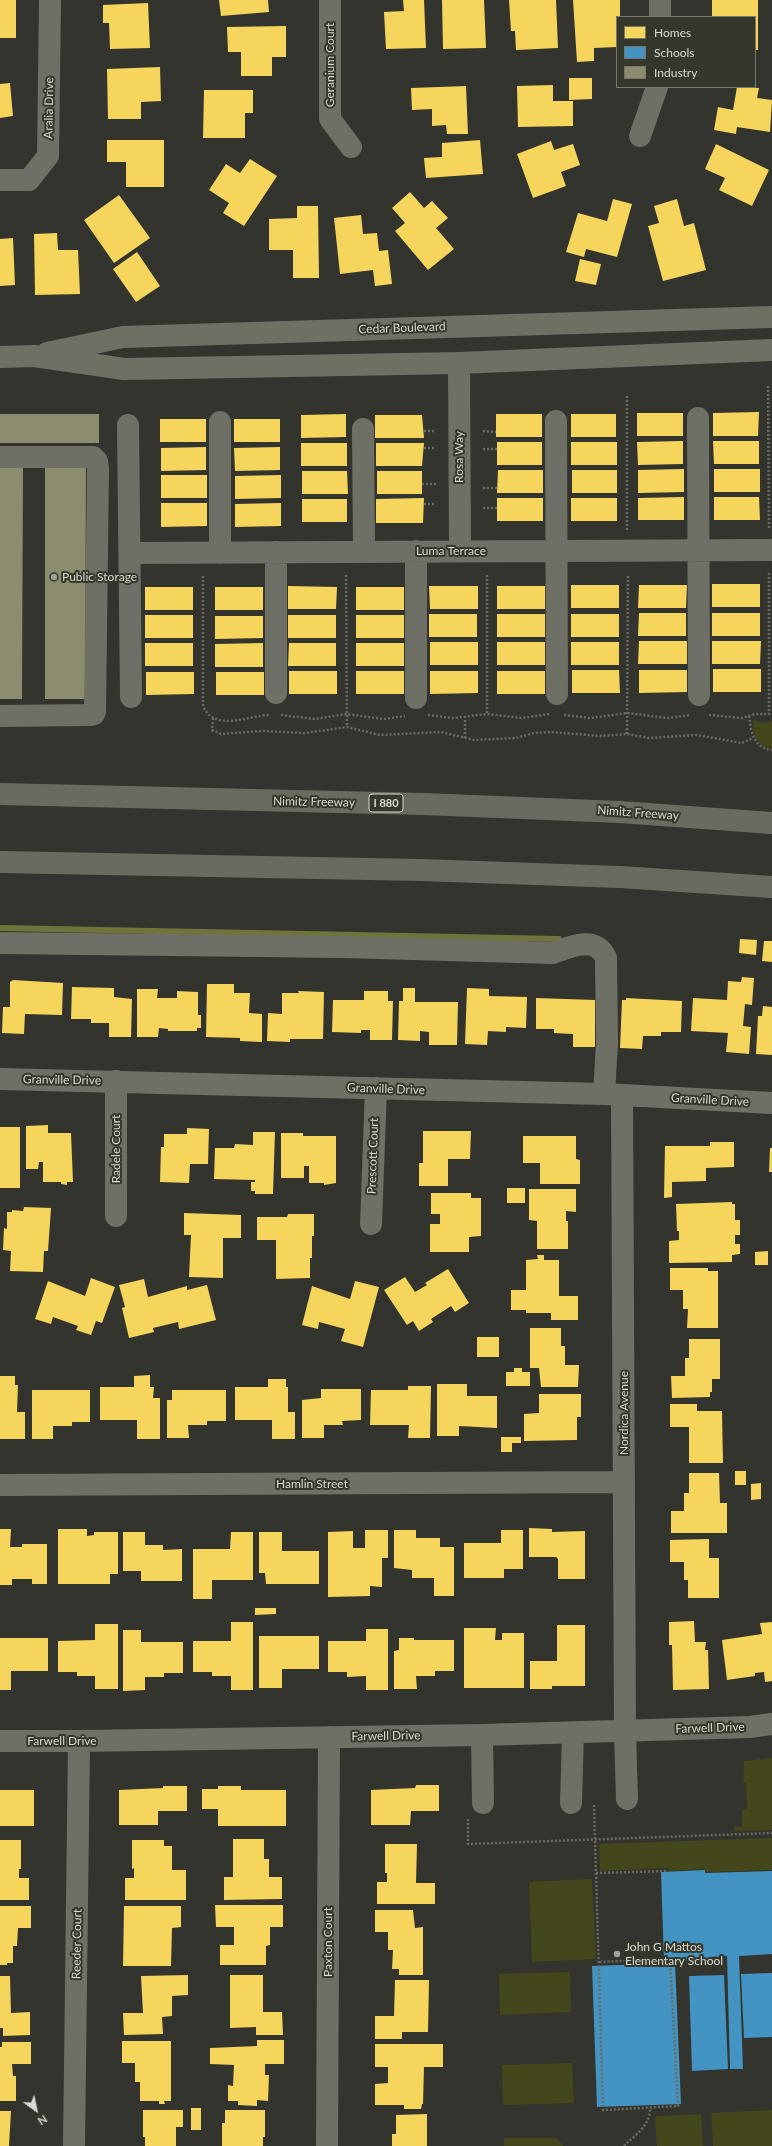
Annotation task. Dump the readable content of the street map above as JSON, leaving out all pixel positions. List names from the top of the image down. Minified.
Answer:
{"streets":{"highway":["Nimitz Freeway","I 880"],"main road":["Cedar Boulevard"],"street":["Geranium Court","Aralia Drive","Rosa Way","Luma Terrace","Granville Drive","Radele Court","Prescott Court","Nordica Avenue","Hamlin Street","Farwell Drive","Paxton Court","Reeder Court"]},"crossings":[["Cedar Boulevard","Rosa Way"],["Rosa Way","Luma Terrace"],["Granville Drive","Radele Court"],["Granville Drive","Prescott Court"],["Granville Drive","Nordica Avenue"],["Nordica Avenue","Hamlin Street"],["Nordica Avenue","Farwell Drive"],["Farwell Drive","Paxton Court"],["Farwell Drive","Reeder Court"]],"places":["Public Storage","John G Mattos Elementary School"],"legend":["Homes","Schools","Industry"],"north":"bottom right"}
